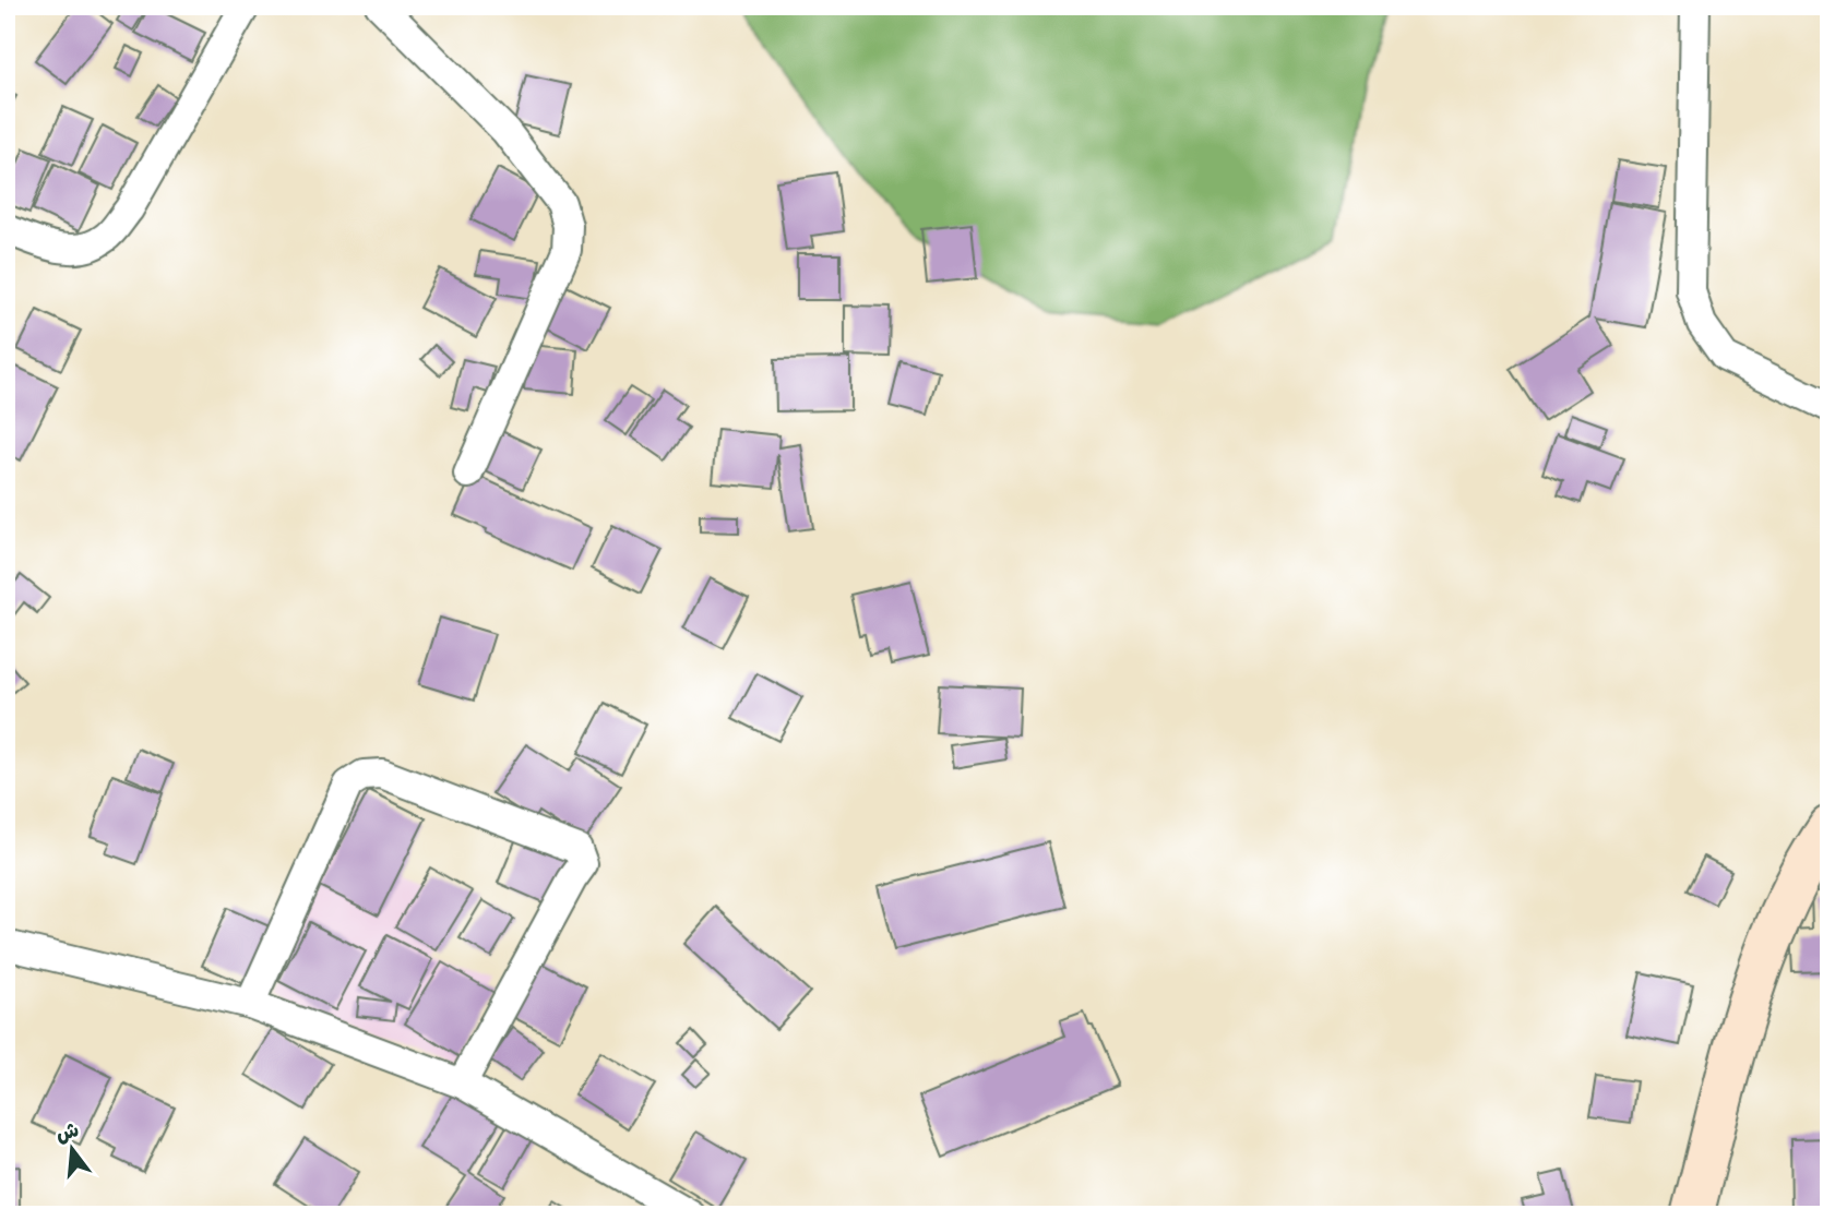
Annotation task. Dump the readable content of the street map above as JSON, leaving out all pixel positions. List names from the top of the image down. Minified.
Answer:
{"north":"top"}
